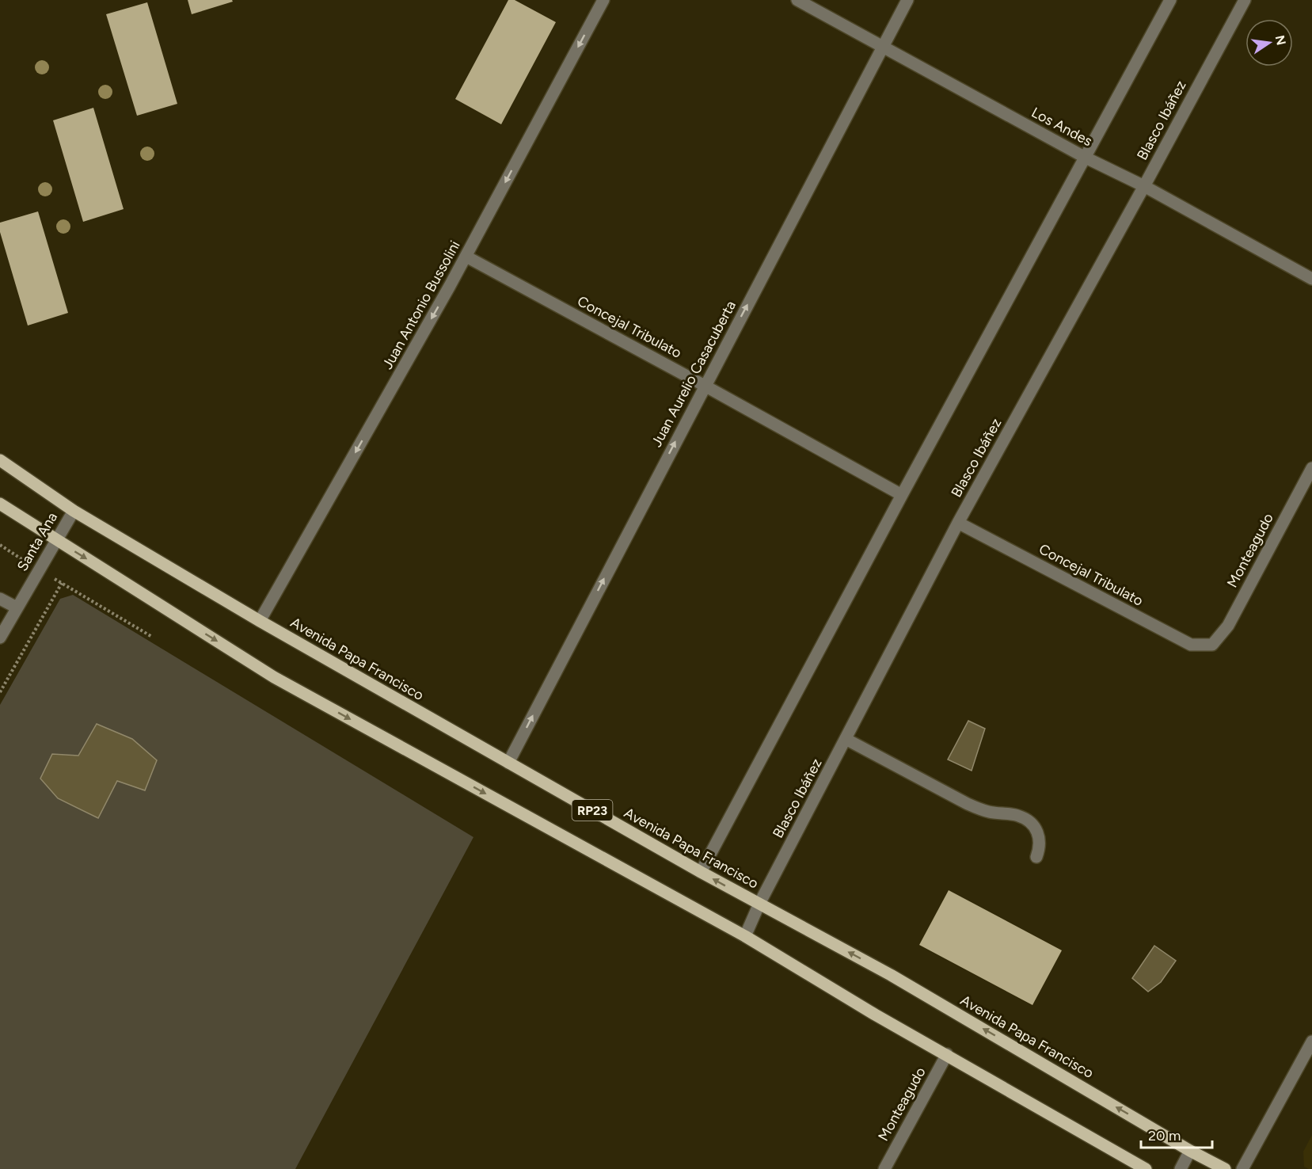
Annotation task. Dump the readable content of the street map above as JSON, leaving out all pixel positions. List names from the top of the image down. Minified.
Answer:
{"streets":{"main road":["Avenida Papa Francisco","RP23"],"street":["Blasco Ibáñez","Los Andes","Juan Antonio Bussolini","Concejal Tribulato","Juan Aurelio Casacuberta","Santa Ana","Monteagudo"]},"crossings":[["Blasco Ibáñez","Los Andes"],["Blasco Ibáñez","Concejal Tribulato"],["Blasco Ibáñez","Avenida Papa Francisco"],["Blasco Ibáñez","RP23"],["Los Andes","Juan Aurelio Casacuberta"],["Juan Antonio Bussolini","Concejal Tribulato"],["Juan Antonio Bussolini","Avenida Papa Francisco"],["Concejal Tribulato","Juan Aurelio Casacuberta"],["Concejal Tribulato","Monteagudo"],["Juan Aurelio Casacuberta","Avenida Papa Francisco"],["Santa Ana","Avenida Papa Francisco"],["Santa Ana","RP23"],["Monteagudo","RP23"]],"one_way":["Juan Antonio Bussolini","Juan Aurelio Casacuberta"],"scale_bar":"20 m","north":"right"}
